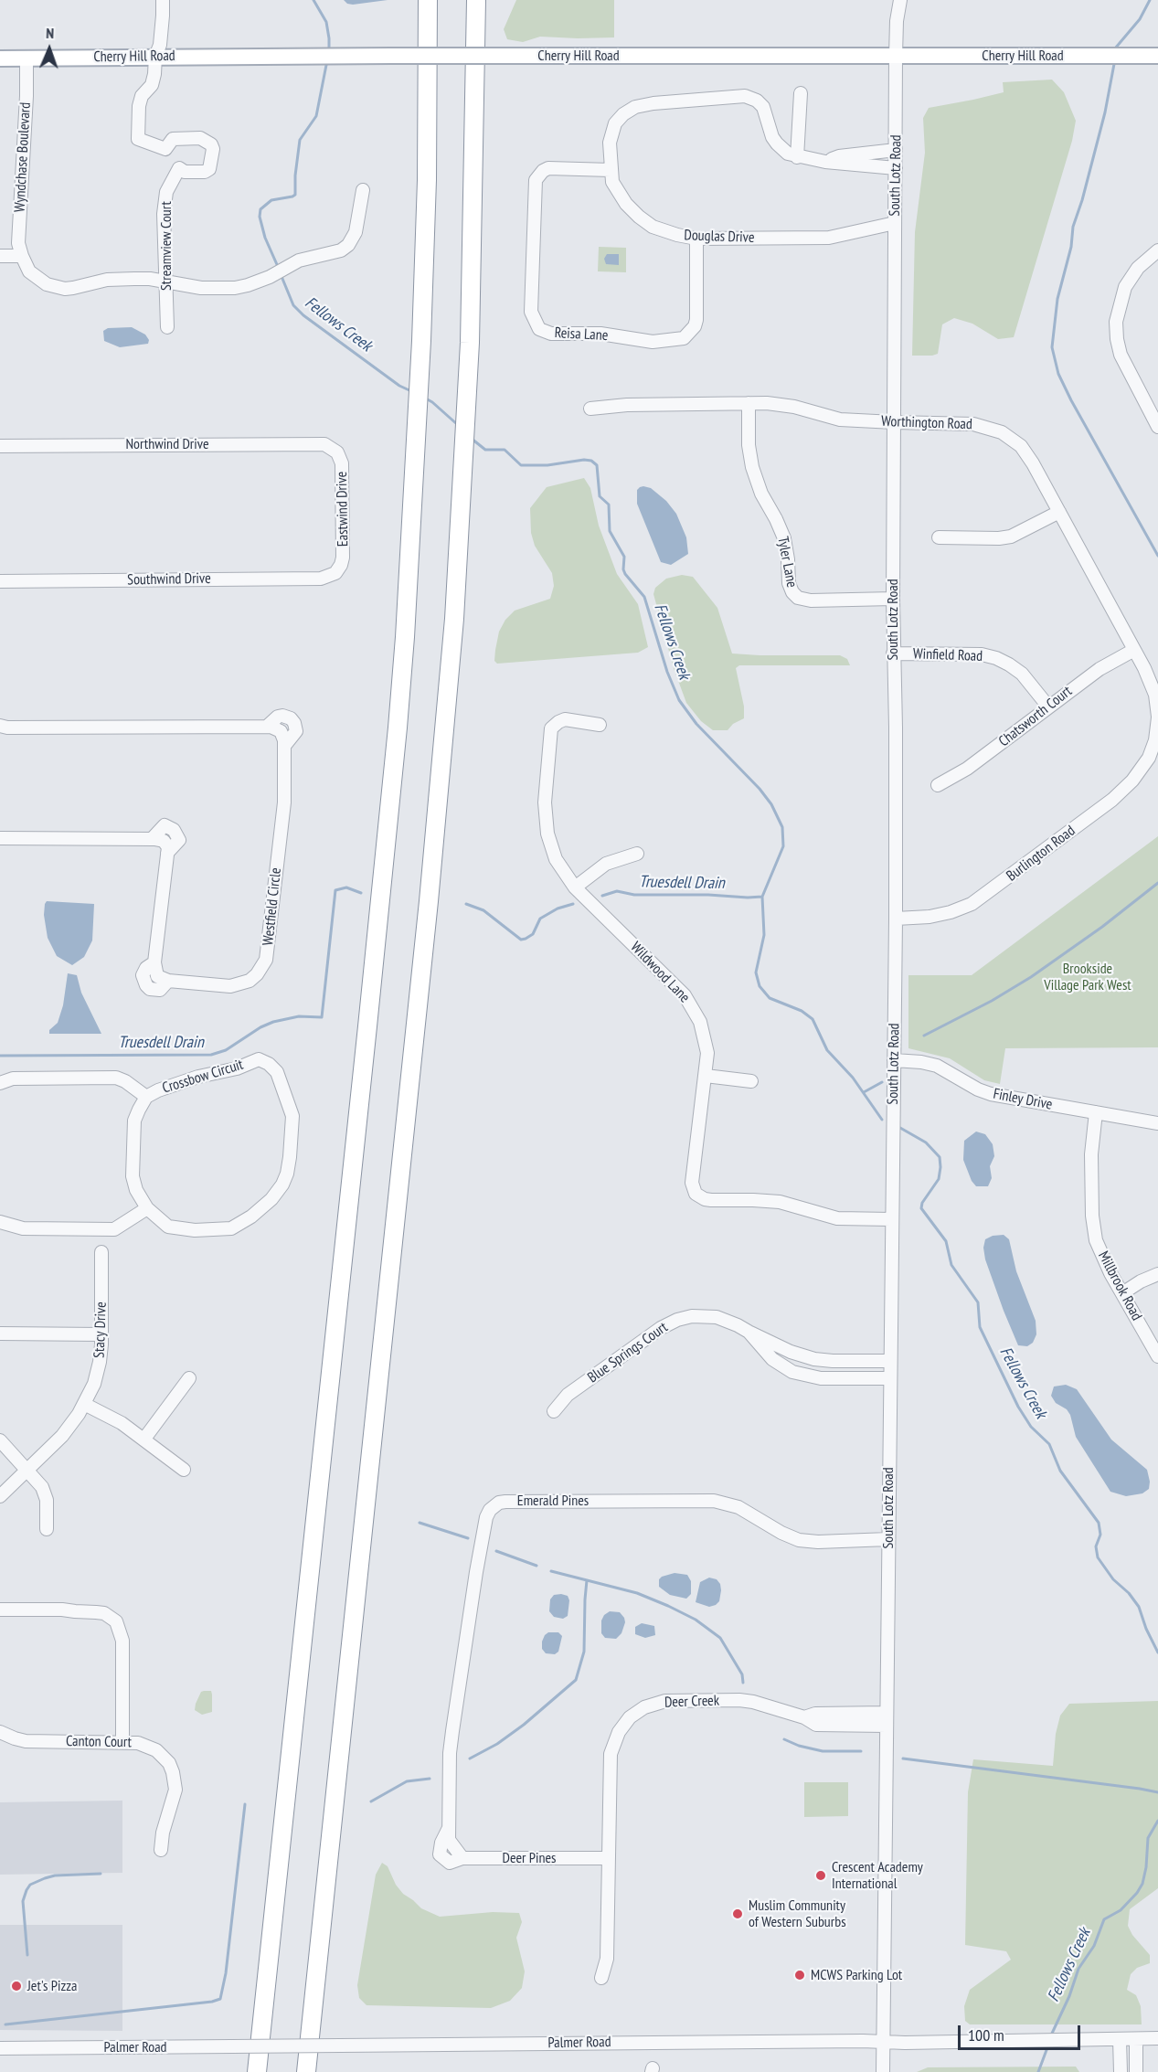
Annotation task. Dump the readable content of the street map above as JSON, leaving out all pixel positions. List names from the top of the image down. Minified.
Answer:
{"streets":{"main road":["Cherry Hill Road"],"street":["Wyndchase Boulevard","South Lotz Road","Douglas Drive","Streamview Court","Reisa Lane","Worthington Road","Northwind Drive","Eastwind Drive","Tyler Lane","Southwind Drive","Winfield Road","Chatsworth Court","Burlington Road","Westfield Circle","Wildwood Lane","Crossbow Circuit","Finley Drive","Millbrook Road","Stacy Drive","Blue Springs Court","Emerald Pines","Deer Creek","Canton Court","Deer Pines","Palmer Road"]},"crossings":[["Cherry Hill Road","Wyndchase Boulevard"],["Cherry Hill Road","South Lotz Road"],["Wyndchase Boulevard","Streamview Court"],["South Lotz Road","Douglas Drive"],["South Lotz Road","Worthington Road"],["South Lotz Road","Tyler Lane"],["South Lotz Road","Winfield Road"],["South Lotz Road","Burlington Road"],["South Lotz Road","Wildwood Lane"],["South Lotz Road","Finley Drive"],["South Lotz Road","Blue Springs Court"],["South Lotz Road","Emerald Pines"],["South Lotz Road","Deer Creek"],["South Lotz Road","Palmer Road"],["Douglas Drive","Reisa Lane"],["Worthington Road","Tyler Lane"],["Worthington Road","Chatsworth Court"],["Worthington Road","Burlington Road"],["Northwind Drive","Eastwind Drive"],["Eastwind Drive","Southwind Drive"],["Winfield Road","Chatsworth Court"],["Finley Drive","Millbrook Road"],["Emerald Pines","Deer Pines"],["Deer Creek","Deer Pines"]],"water":["Fellows Creek","Truesdell Drain"],"parks":["Brookside Village Park West"],"places":["Crescent Academy International","Muslim Community of Western Suburbs","MCWS Parking Lot","Jet's Pizza"],"scale_bar":"100 m","north":"top"}
